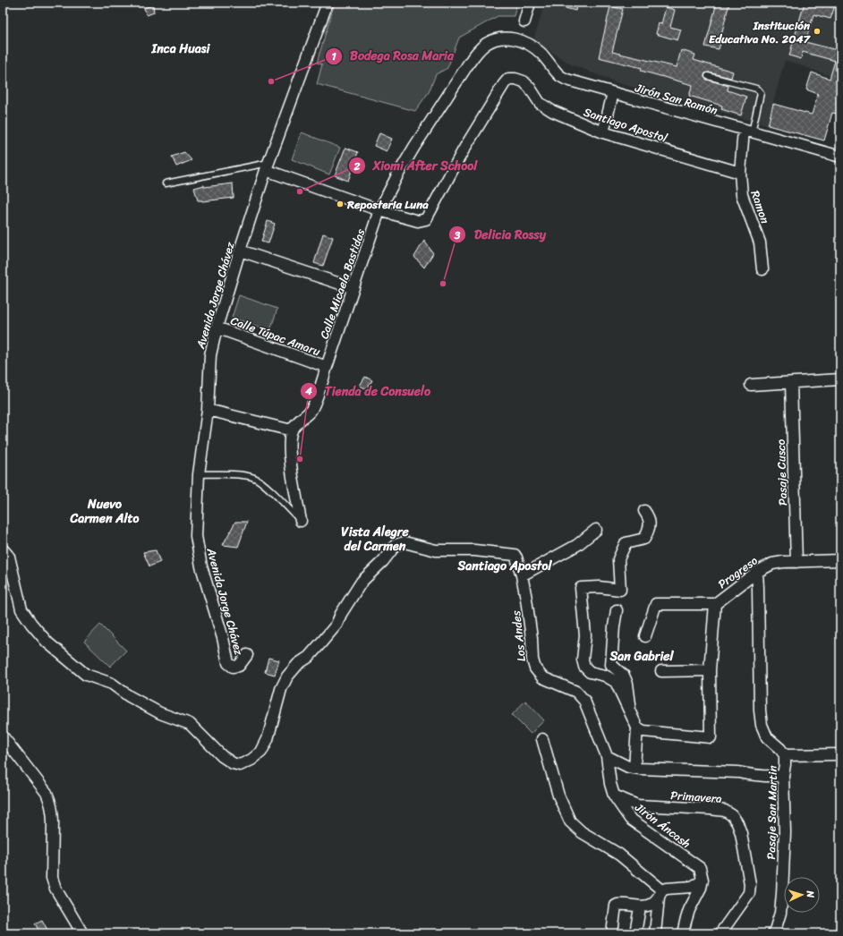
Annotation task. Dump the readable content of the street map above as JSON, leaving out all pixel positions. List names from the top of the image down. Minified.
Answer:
{"streets":{"street":["Jirón San Ramón","Santiago Apostol","Ramon","Calle Micaela Bastidas","Avenida Jorge Chávez","Calle Túpac Amaru","Pasaje Cusco","Progreso","Los Andes","Primavera","Pasaje San Martin","Jirón Áncash"]},"crossings":[["Jirón San Ramón","Ramon"],["Jirón San Ramón","Calle Micaela Bastidas"],["Santiago Apostol","Ramon"],["Santiago Apostol","Calle Micaela Bastidas"],["Calle Micaela Bastidas","Calle Túpac Amaru"],["Avenida Jorge Chávez","Calle Túpac Amaru"],["Pasaje Cusco","Progreso"],["Progreso","Pasaje San Martin"],["Los Andes","Jirón Áncash"],["Primavera","Jirón Áncash"]],"districts":["Inca Huasi","Nuevo Carmen Alto","Vista Alegre del Carmen","Santiago Apostol","San Gabriel"],"places":["Institución Educativa No. 2047","Bodega Rosa Maria","Xiomi After School","Reposteria Luna","Delicia Rossy","Tienda de Consuelo"],"north":"right"}
